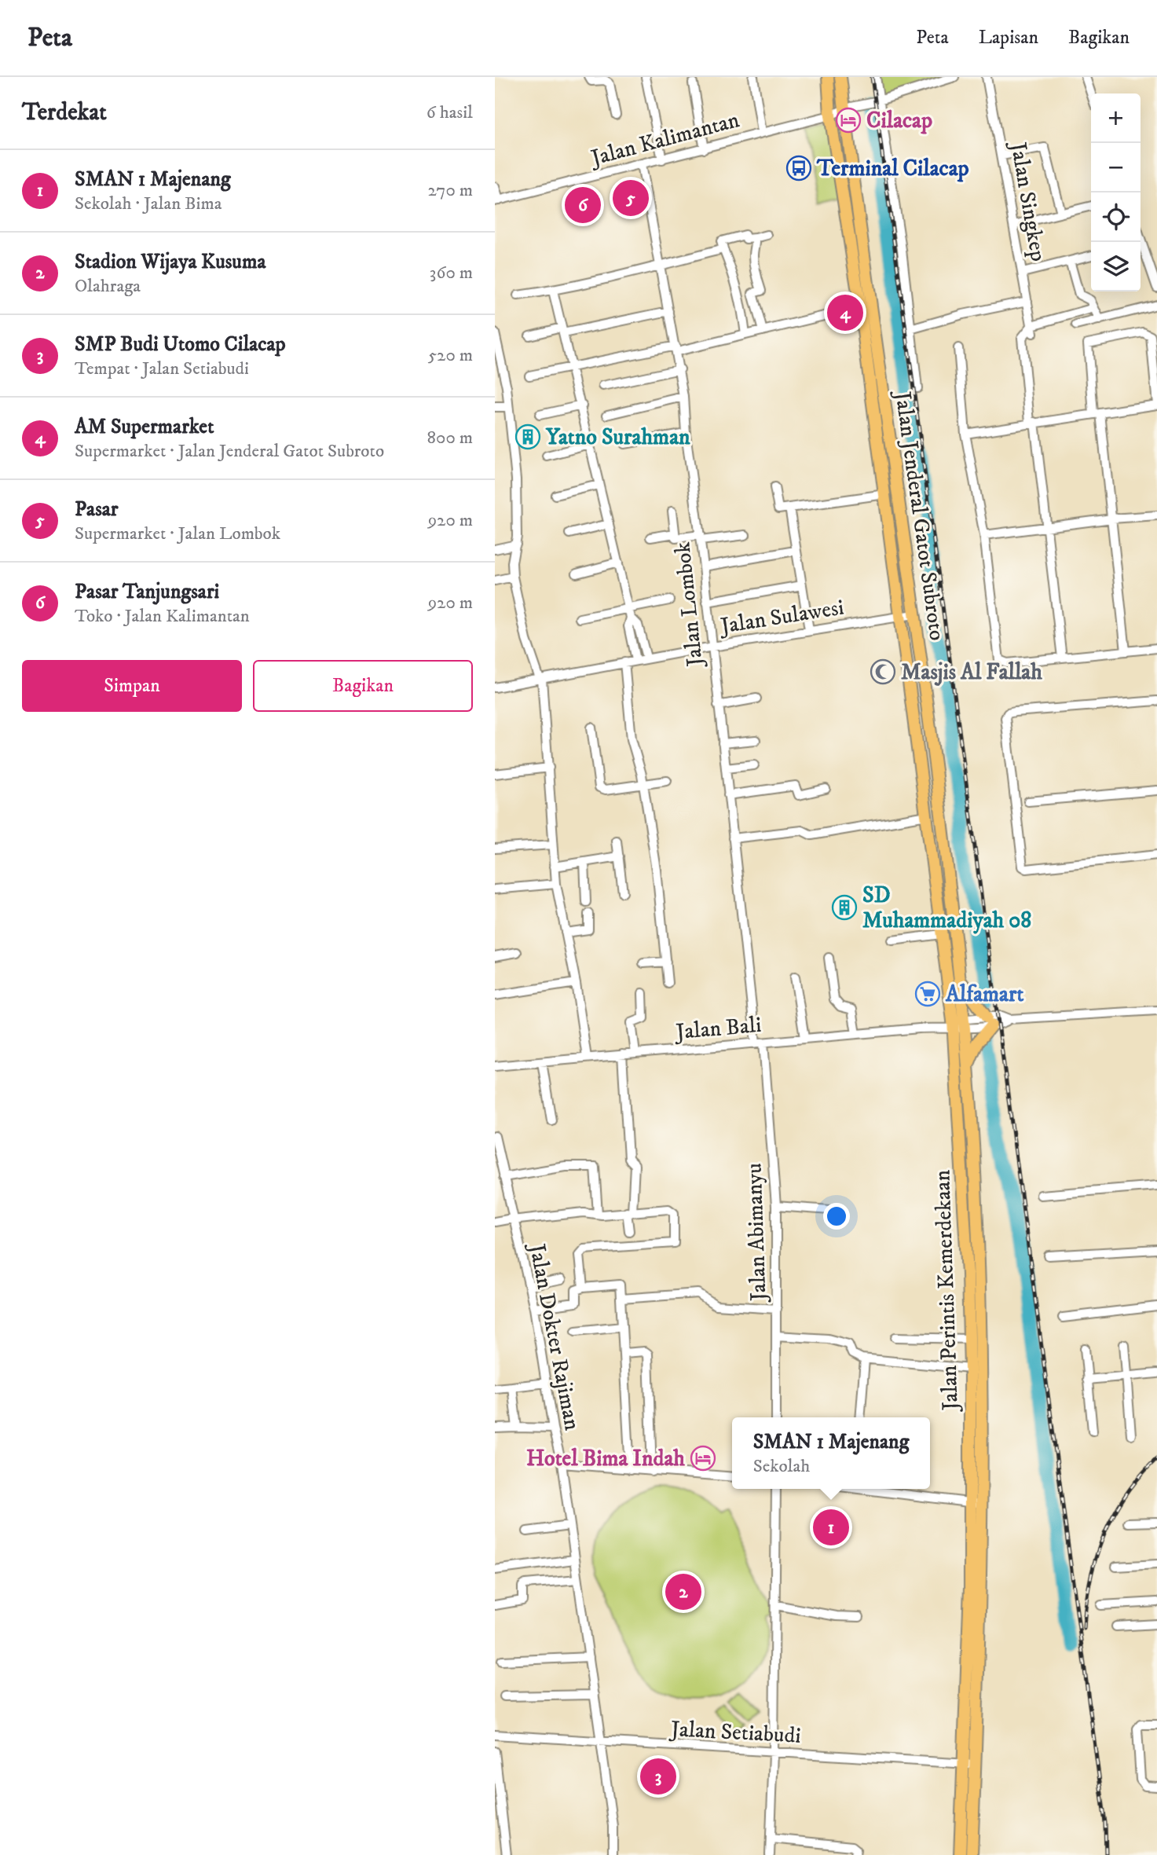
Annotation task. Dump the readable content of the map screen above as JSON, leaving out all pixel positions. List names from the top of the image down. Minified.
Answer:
{"streets":{"main road":["Jalan Jenderal Gatot Subroto","Jalan Perintis Kemerdekaan"],"street":["Jalan Kalimantan","Jalan Singkep","Jalan Lombok","Jalan Sulawesi","Jalan Bali","Jalan Abimanyu","Jalan Dokter Rajiman","Jalan Setiabudi"]},"crossings":[["Jalan Kalimantan","Jalan Jenderal Gatot Subroto"],["Jalan Kalimantan","Jalan Lombok"],["Jalan Jenderal Gatot Subroto","Jalan Sulawesi"],["Jalan Jenderal Gatot Subroto","Jalan Bali"],["Jalan Jenderal Gatot Subroto","Jalan Perintis Kemerdekaan"],["Jalan Lombok","Jalan Sulawesi"],["Jalan Lombok","Jalan Bali"],["Jalan Lombok","Jalan Abimanyu"],["Jalan Bali","Jalan Abimanyu"],["Jalan Bali","Jalan Perintis Kemerdekaan"],["Jalan Perintis Kemerdekaan","Jalan Setiabudi"],["Jalan Dokter Rajiman","Jalan Setiabudi"]],"places":{"hotel":["Cilacap","Hotel Bima Indah"],"bus stop":["Terminal Cilacap"],"building":["Yatno Surahman","SD Muhammadiyah 08"],"mosque":["Masjis Al Fallah"],"supermarket":["Alfamart"]},"page":{"header":"Peta","nav":["Peta","Lapisan","Bagikan"],"heading":["Terdekat","6 hasil"],"map_buttons":["+","−"],"list":[{"mark":"1","name":"SMAN 1 Majenang","note":"Sekolah · Jalan Bima","value":"270 m"},{"mark":"2","name":"Stadion Wijaya Kusuma","note":"Olahraga","value":"360 m"},{"mark":"3","name":"SMP Budi Utomo Cilacap","note":"Tempat · Jalan Setiabudi","value":"520 m"},{"mark":"4","name":"AM Supermarket","note":"Supermarket · Jalan Jenderal Gatot Subroto","value":"800 m"},{"mark":"5","name":"Pasar","note":"Supermarket · Jalan Lombok","value":"920 m"},{"mark":"6","name":"Pasar Tanjungsari","note":"Toko · Jalan Kalimantan","value":"920 m"}],"pins":["5","6","4","1","2","3"],"buttons":["Simpan","Bagikan"],"popup":["SMAN 1 Majenang","Sekolah"]}}
